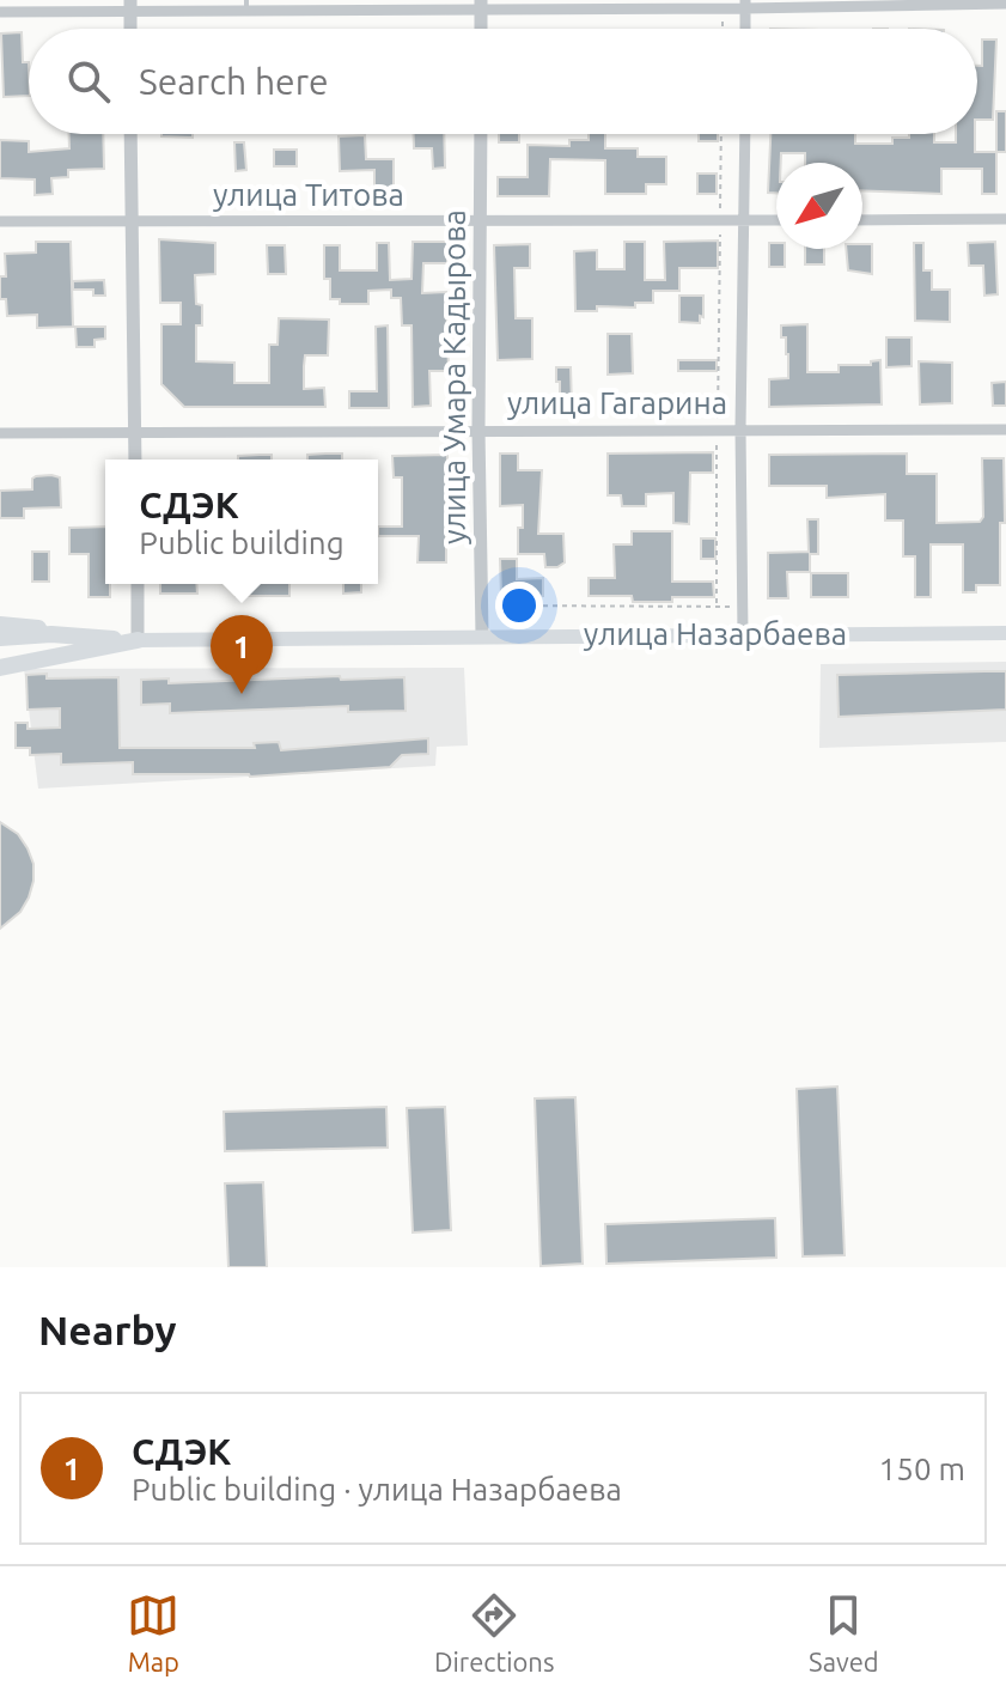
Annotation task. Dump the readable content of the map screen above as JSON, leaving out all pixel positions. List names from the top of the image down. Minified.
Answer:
{"streets":{"main road":["улица Назарбаева"],"street":["улица Титова","улица Умара Кадырова","улица Гагарина"]},"crossings":[["улица Титова","улица Умара Кадырова"],["улица Умара Кадырова","улица Гагарина"],["улица Умара Кадырова","улица Назарбаева"]],"north":"bottom left","page":{"search":"Search here","popup":["СДЭК","Public building"],"pins":"1","heading":"Nearby","list":[{"mark":"1","name":"СДЭК","note":"Public building · улица Назарбаева","value":"150 m"}],"nav":["Map","Directions","Saved"]}}
